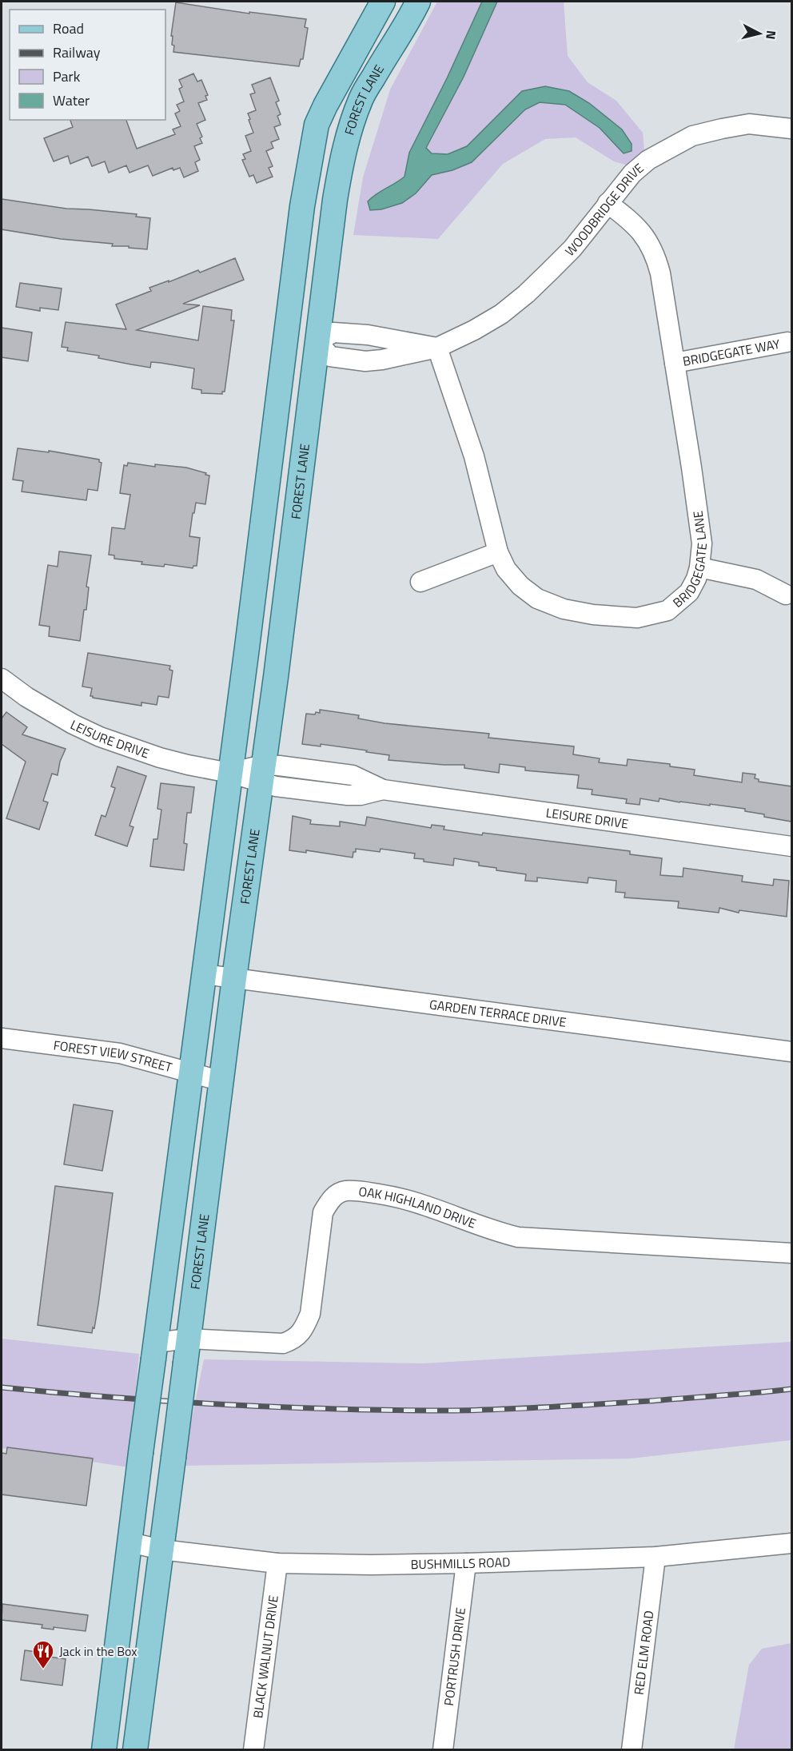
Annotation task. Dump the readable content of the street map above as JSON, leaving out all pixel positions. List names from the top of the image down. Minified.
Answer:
{"streets":{"main road":["FOREST LANE"],"street":["WOODBRIDGE DRIVE","BRIDGEGATE WAY","BRIDGEGATE LANE","LEISURE DRIVE","GARDEN TERRACE DRIVE","FOREST VIEW STREET","OAK HIGHLAND DRIVE","BUSHMILLS ROAD","RED ELM ROAD","BLACK WALNUT DRIVE","PORTRUSH DRIVE"]},"crossings":[["FOREST LANE","WOODBRIDGE DRIVE"],["FOREST LANE","LEISURE DRIVE"],["FOREST LANE","GARDEN TERRACE DRIVE"],["FOREST LANE","FOREST VIEW STREET"],["FOREST LANE","OAK HIGHLAND DRIVE"],["FOREST LANE","BUSHMILLS ROAD"],["WOODBRIDGE DRIVE","BRIDGEGATE LANE"],["BRIDGEGATE WAY","BRIDGEGATE LANE"],["BUSHMILLS ROAD","RED ELM ROAD"],["BUSHMILLS ROAD","BLACK WALNUT DRIVE"],["BUSHMILLS ROAD","PORTRUSH DRIVE"]],"places":{"restaurant":["Jack in the Box"]},"legend":["Road","Railway","Park","Water"],"north":"right"}
